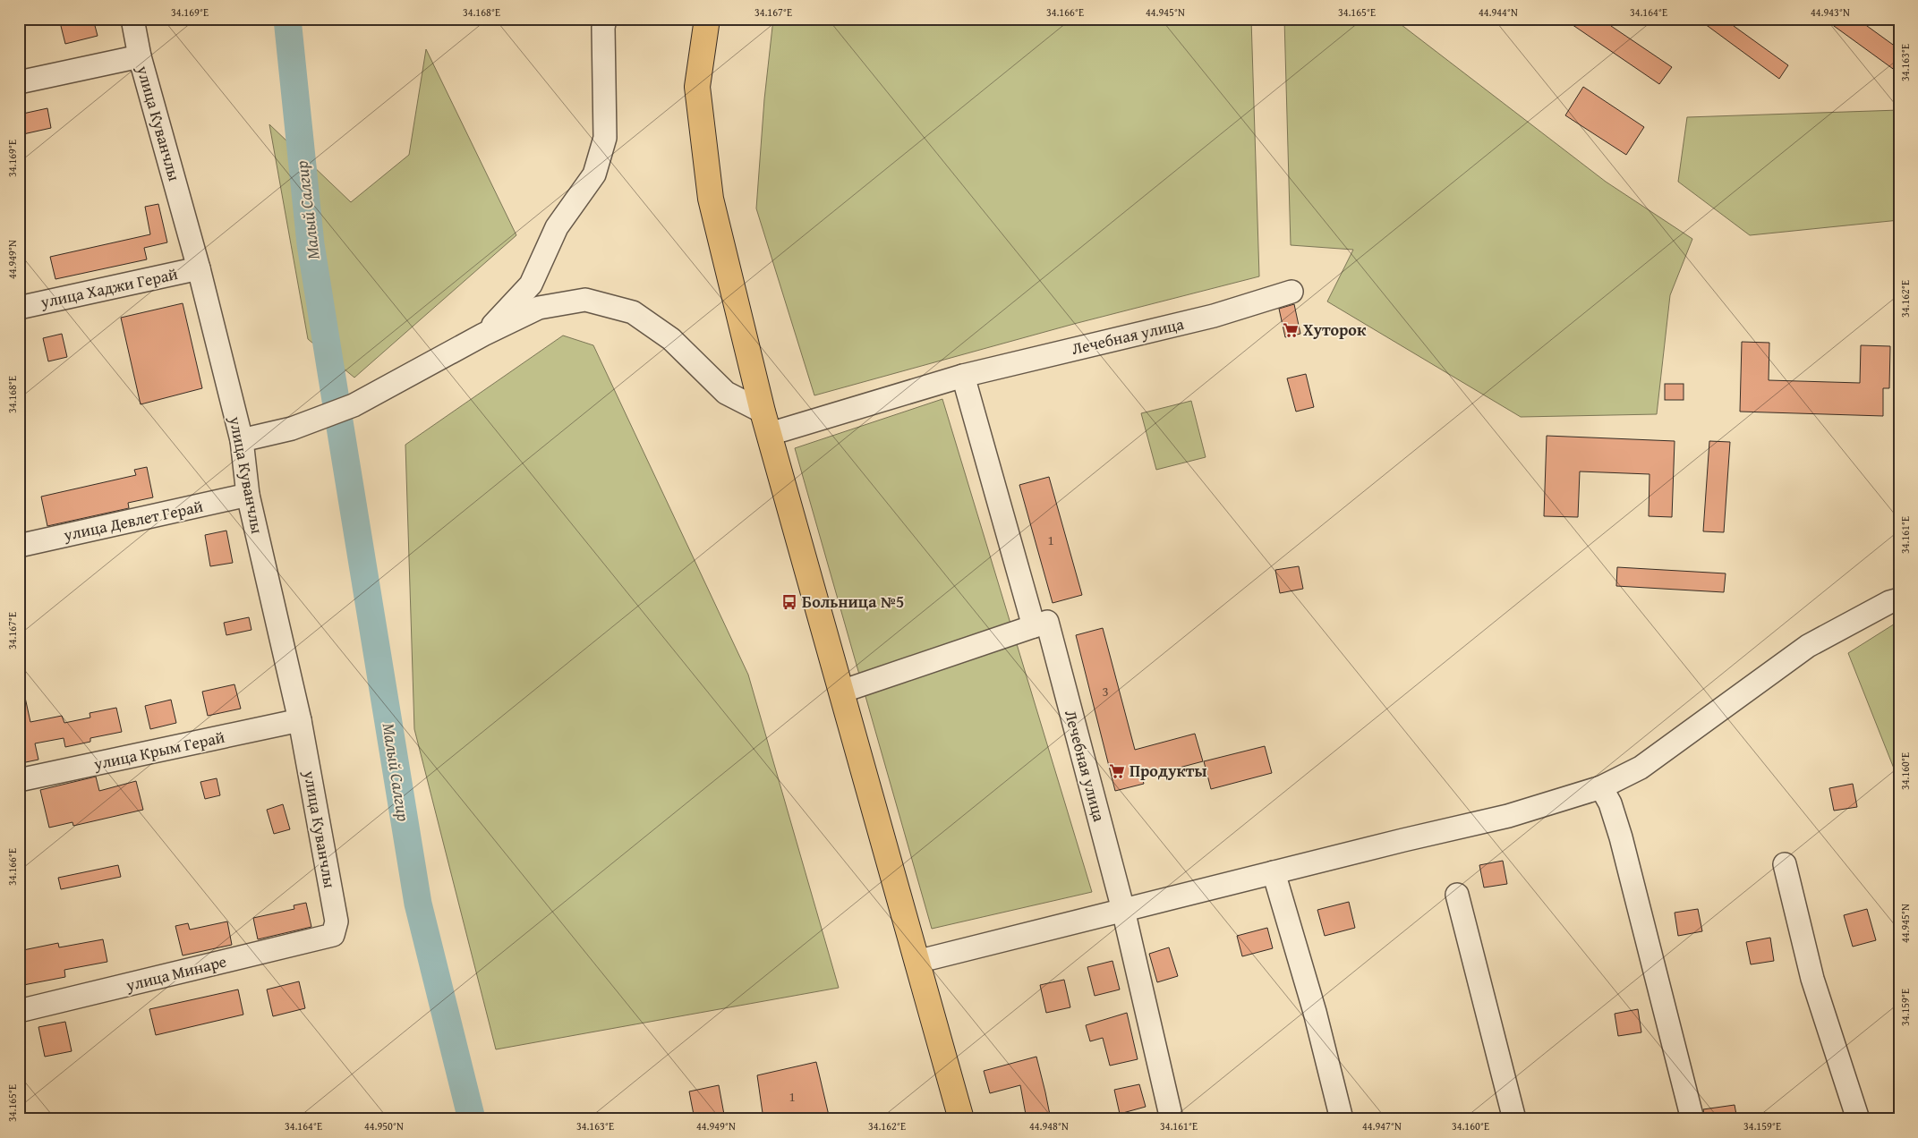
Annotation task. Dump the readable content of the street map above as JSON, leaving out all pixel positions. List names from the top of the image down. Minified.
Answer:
{"streets":{"street":["улица Куванчлы","улица Хаджи Герай","Лечебная улица","улица Девлет Герай","улица Крым Герай","улица Минаре"]},"crossings":[["улица Куванчлы","улица Хаджи Герай"],["улица Куванчлы","улица Девлет Герай"],["улица Куванчлы","улица Крым Герай"],["улица Куванчлы","улица Минаре"]],"water":["Малый Салгир"],"places":{"supermarket":["Хуторок","Продукты"],"bus stop":["Больница №5"]},"house_numbers":["1","3","1"],"coordinates":["34.169°E","34.168°E","34.167°E","34.166°E","44.945°N","34.165°E","44.944°N","34.164°E","44.943°N","34.163°E","44.949°N","34.162°E","34.161°E","34.160°E","34.159°E","44.950°N","44.948°N","44.947°N"]}
